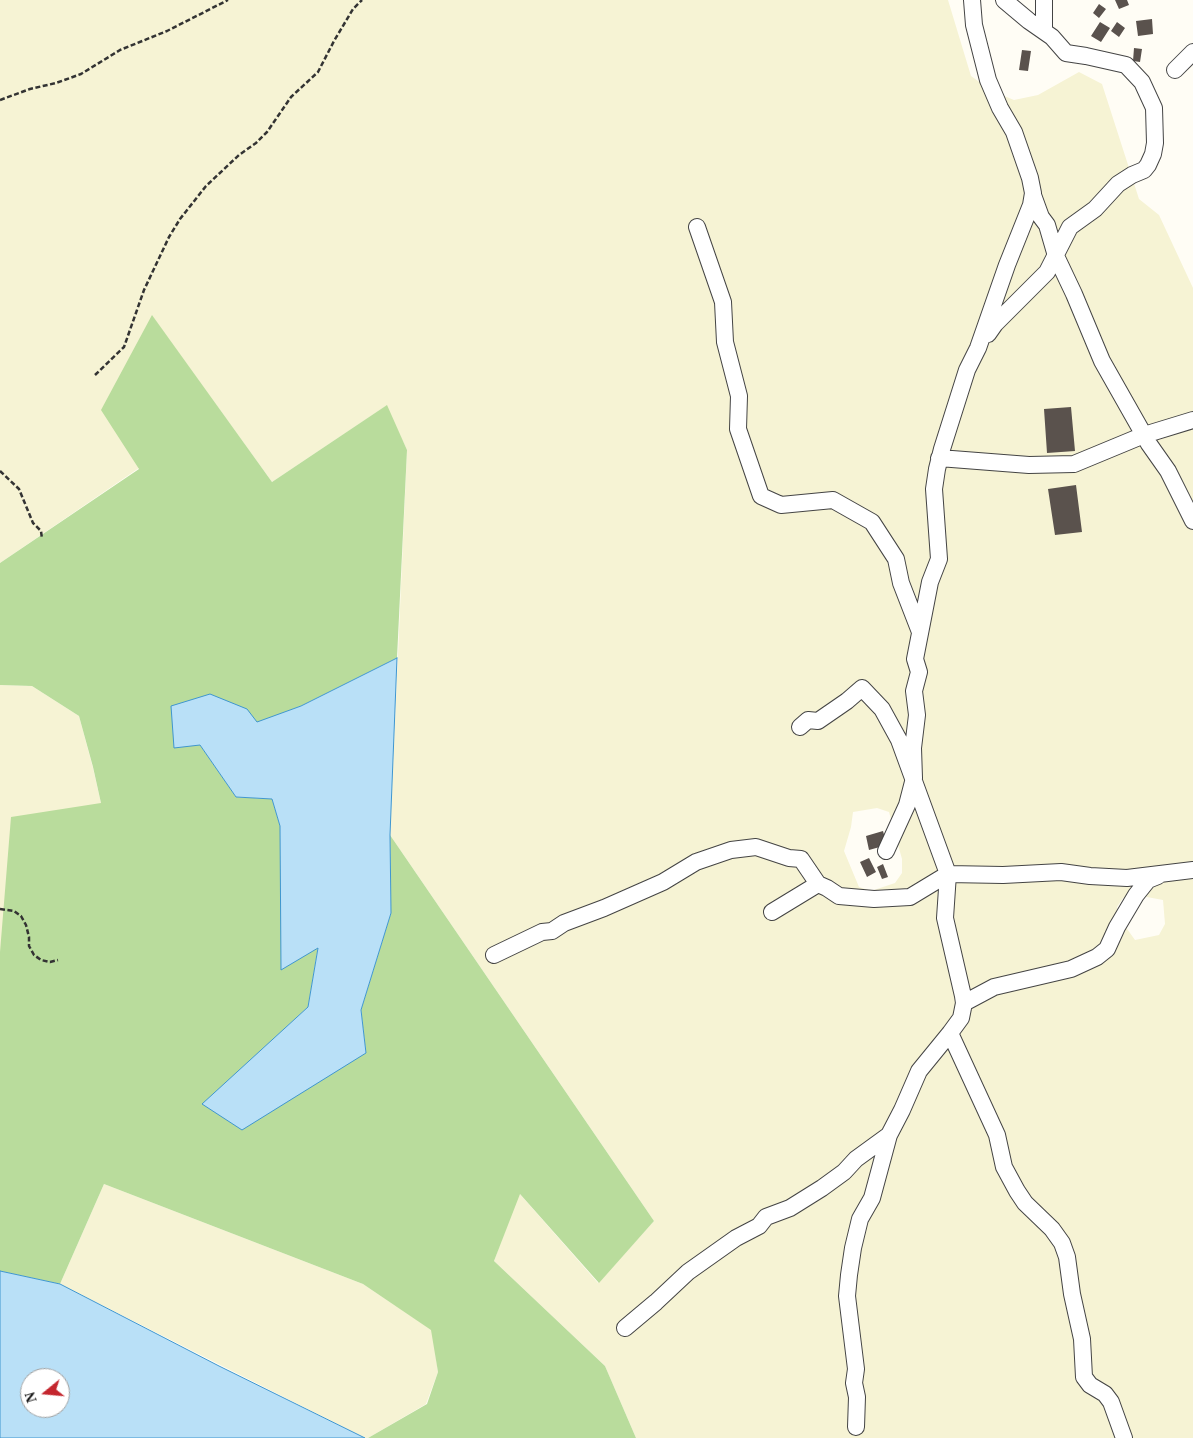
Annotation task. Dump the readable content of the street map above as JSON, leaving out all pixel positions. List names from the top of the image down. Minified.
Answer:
{"north":"left"}
